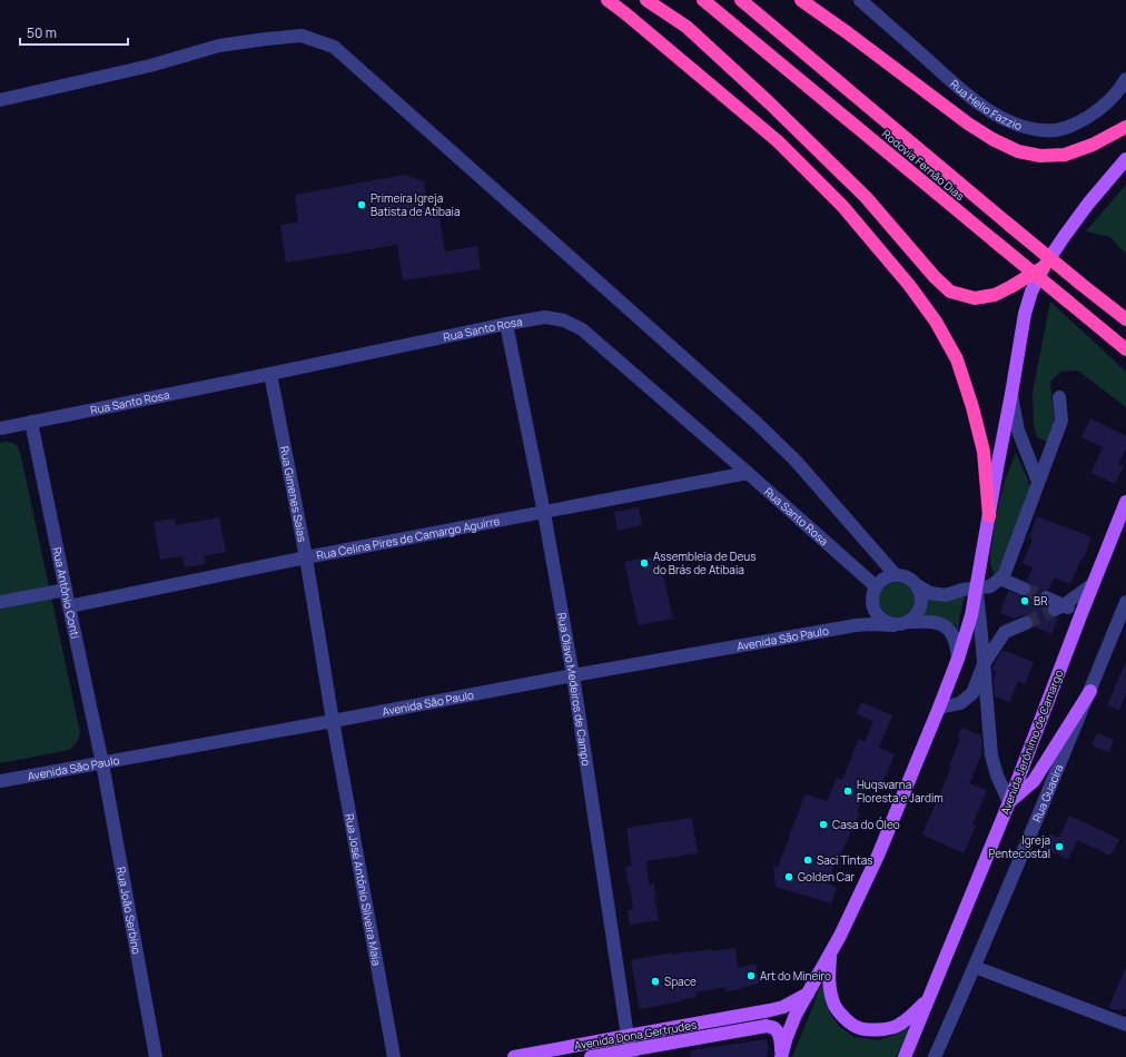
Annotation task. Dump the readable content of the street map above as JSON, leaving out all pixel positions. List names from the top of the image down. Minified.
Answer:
{"streets":{"highway":["Rodovia Fernão Dias"],"main road":["Avenida Jerônimo de Camargo","Avenida Dona Gertrudes"],"street":["Rua Helio Fazzio","Rua Santo Rosa","Rua Gimenes Salas","Rua Celina Pires de Camargo Aguirre","Rua Antônio Conti","Avenida São Paulo","Rua Olavo Medeiros de Campo","Rua Guacira","Rua José Antônio Silveira Maia","Rua João Serbino"]},"crossings":[["Rua Santo Rosa","Rua Gimenes Salas"],["Rua Santo Rosa","Rua Celina Pires de Camargo Aguirre"],["Rua Santo Rosa","Rua Antônio Conti"],["Rua Santo Rosa","Avenida São Paulo"],["Rua Santo Rosa","Rua Olavo Medeiros de Campo"],["Rua Gimenes Salas","Rua Celina Pires de Camargo Aguirre"],["Rua Gimenes Salas","Avenida São Paulo"],["Rua Gimenes Salas","Rua José Antônio Silveira Maia"],["Rua Celina Pires de Camargo Aguirre","Rua Antônio Conti"],["Rua Celina Pires de Camargo Aguirre","Rua Olavo Medeiros de Campo"],["Rua Antônio Conti","Avenida São Paulo"],["Rua Antônio Conti","Rua João Serbino"],["Avenida São Paulo","Rua Olavo Medeiros de Campo"],["Avenida São Paulo","Rua José Antônio Silveira Maia"],["Avenida São Paulo","Rua João Serbino"],["Rua Olavo Medeiros de Campo","Avenida Dona Gertrudes"]],"places":["Primeira Igreja Batista de Atibaia","Assembleia de Deus do Brás de Atibaia","BR","Huqsvarna Floresta e Jardim","Casa do Óleo","Igreja Pentecostal","Saci Tintas","Golden Car","Art do Mineiro","Space"],"scale_bar":"50 m"}
